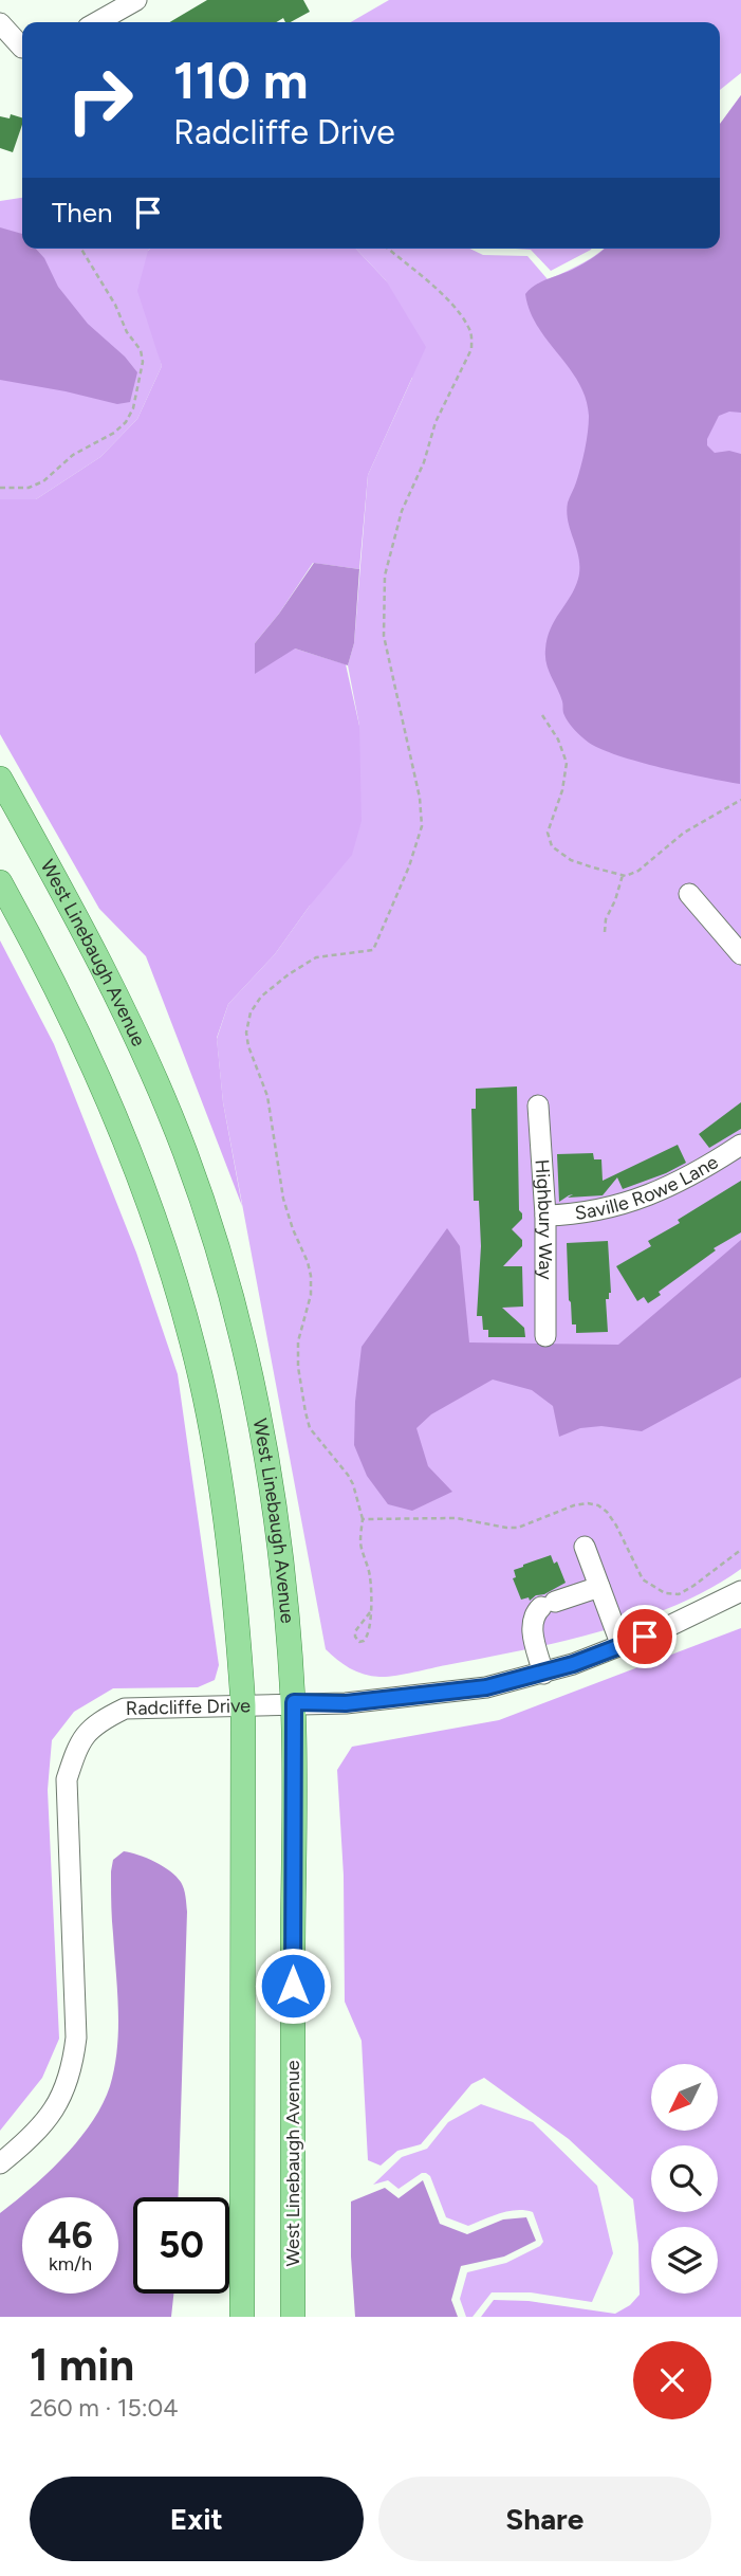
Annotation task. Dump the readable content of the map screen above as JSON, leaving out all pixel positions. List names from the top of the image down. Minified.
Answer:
{"streets":{"main road":["West Linebaugh Avenue"],"street":["Saville Rowe Lane","Highbury Way","Radcliffe Drive"]},"crossings":[["West Linebaugh Avenue","Radcliffe Drive"],["Saville Rowe Lane","Highbury Way"]],"north":"bottom left","page":{"turn":["110 m","Radcliffe Drive"],"then":"Then","speed":"46 km/h","limit":"50","heading":["1 min","260 m · 15:04"],"buttons":["Exit","Share"]}}
